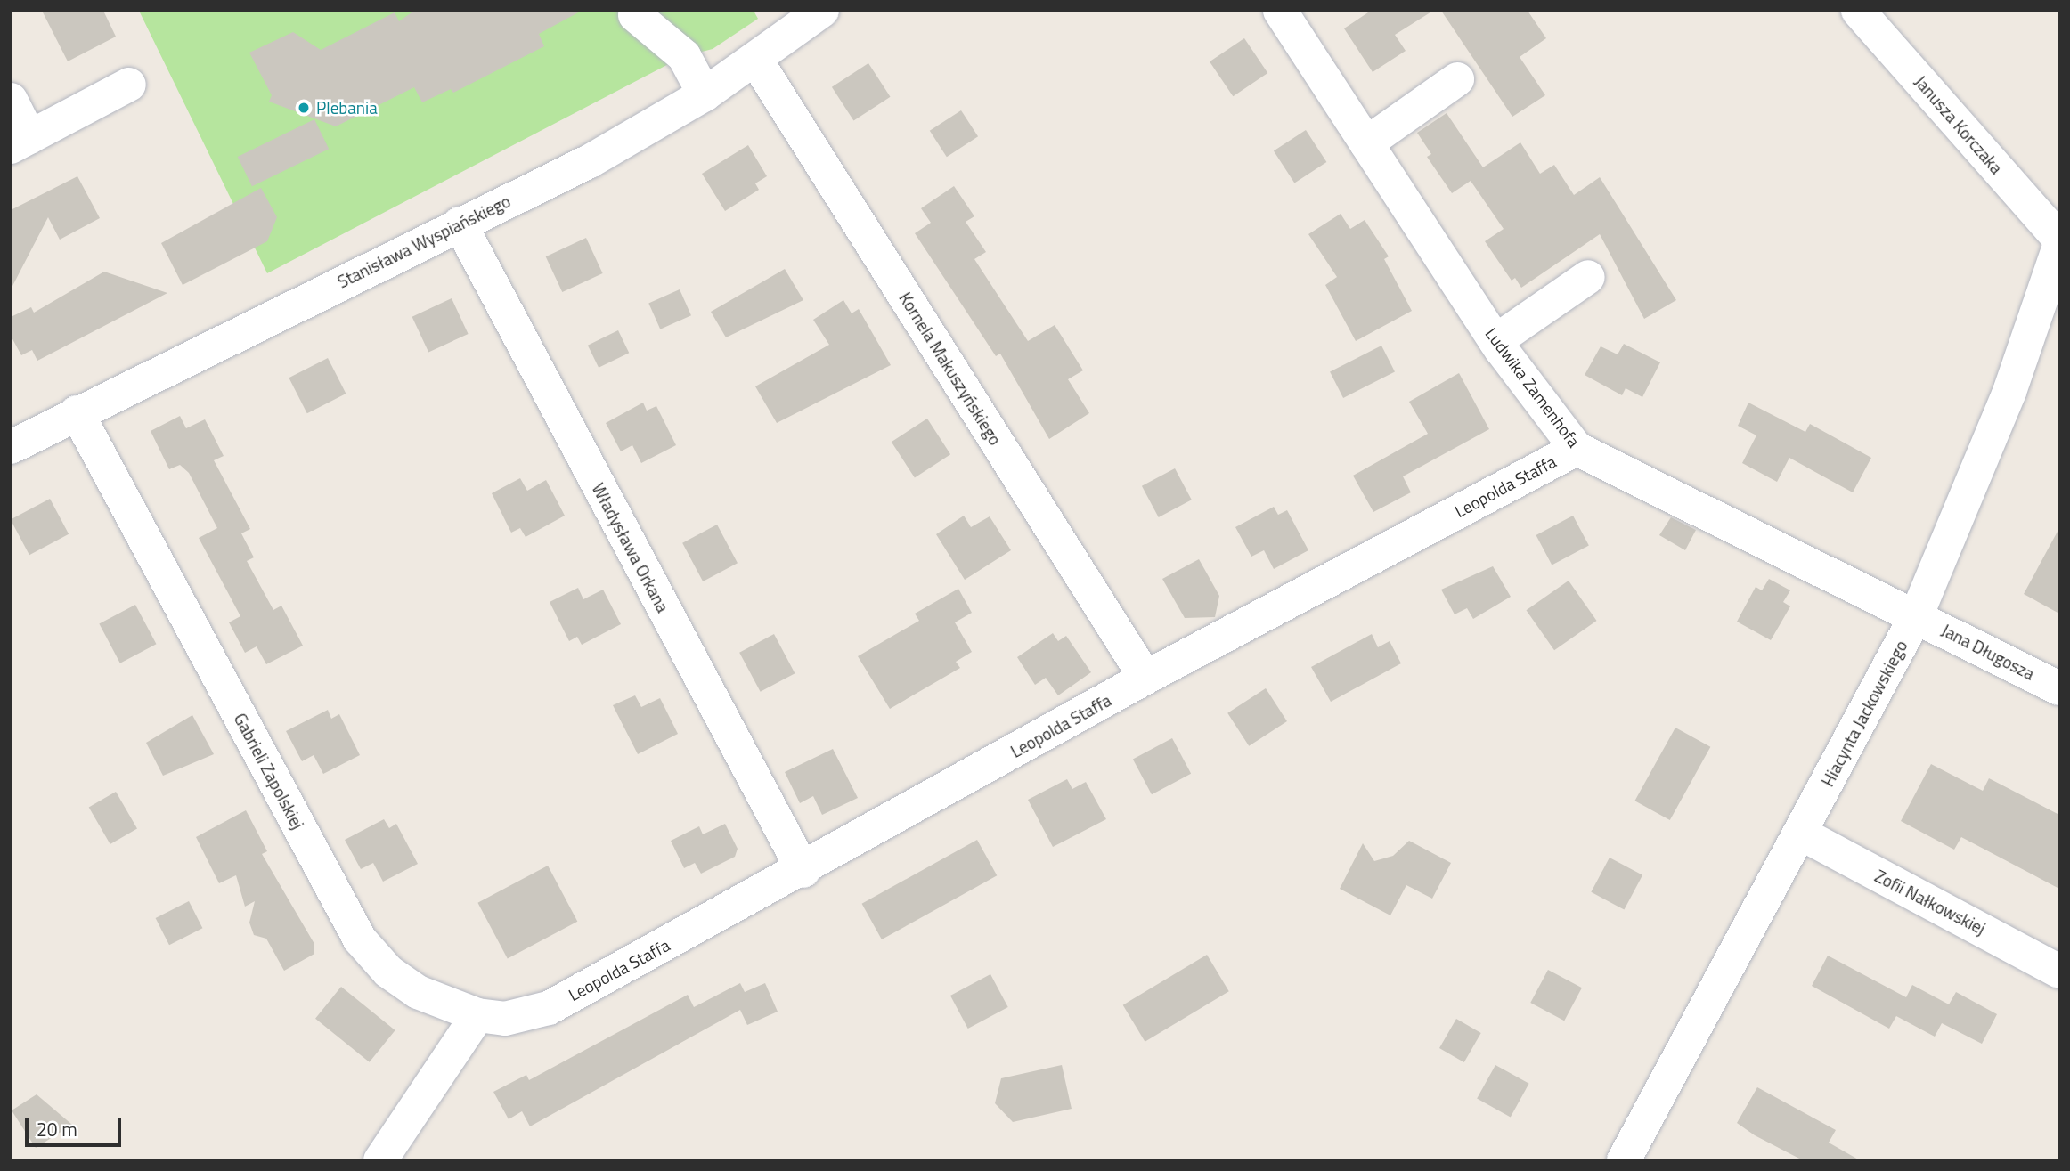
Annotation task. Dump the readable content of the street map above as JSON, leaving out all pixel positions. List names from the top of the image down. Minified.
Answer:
{"streets":{"street":["Janusza Korczaka","Stanisława Wyspiańskiego","Kornela Makuszyńskiego","Ludwika Zamenhofa","Leopolda Staffa","Władysława Orkana","Jana Długosza","Hiacynta Jackowskiego","Gabrieli Zapolskiej","Zofii Nałkowskiej"]},"crossings":[["Stanisława Wyspiańskiego","Kornela Makuszyńskiego"],["Stanisława Wyspiańskiego","Władysława Orkana"],["Stanisława Wyspiańskiego","Gabrieli Zapolskiej"],["Kornela Makuszyńskiego","Leopolda Staffa"],["Ludwika Zamenhofa","Leopolda Staffa"],["Ludwika Zamenhofa","Jana Długosza"],["Ludwika Zamenhofa","Hiacynta Jackowskiego"],["Leopolda Staffa","Władysława Orkana"],["Leopolda Staffa","Gabrieli Zapolskiej"],["Jana Długosza","Hiacynta Jackowskiego"],["Hiacynta Jackowskiego","Zofii Nałkowskiej"]],"places":["Plebania"],"scale_bar":"20 m"}
